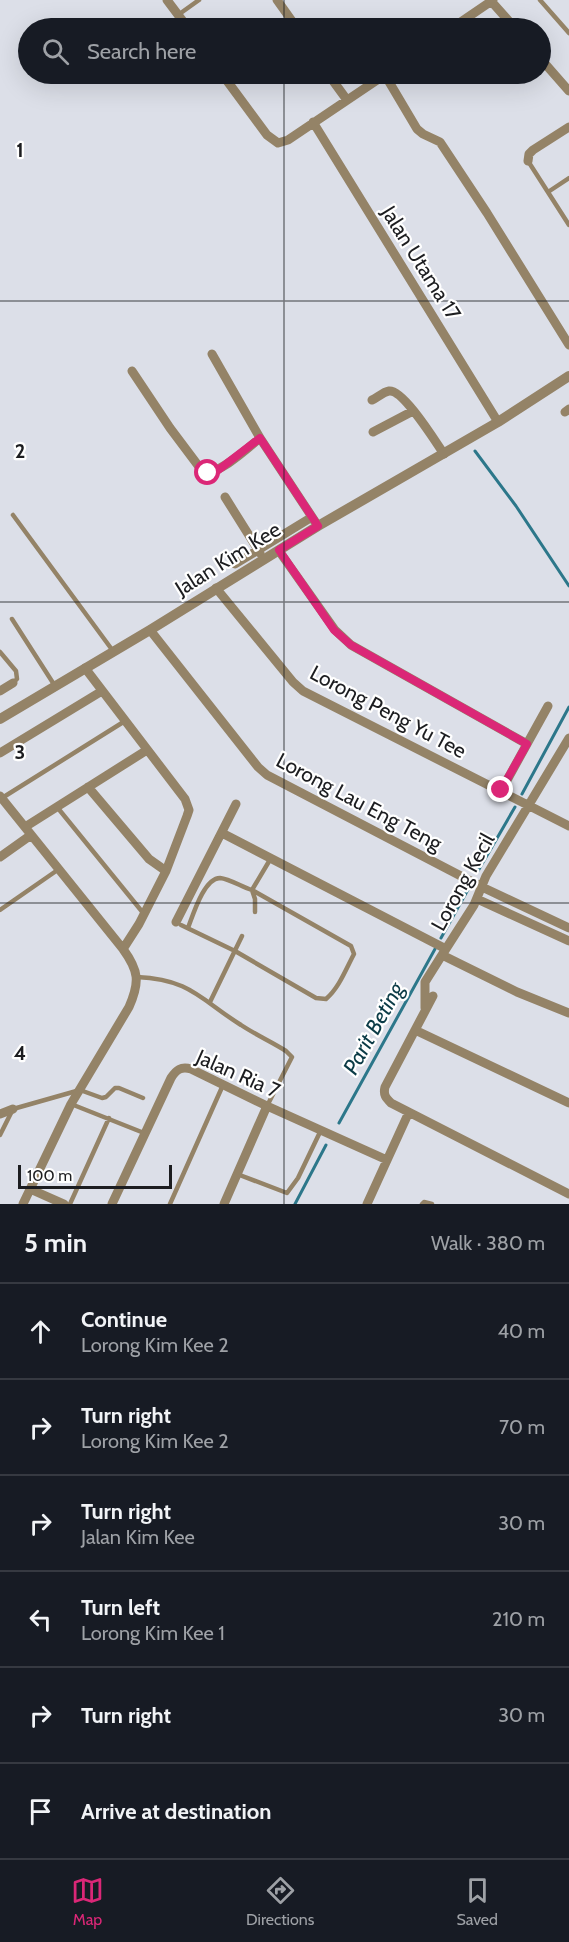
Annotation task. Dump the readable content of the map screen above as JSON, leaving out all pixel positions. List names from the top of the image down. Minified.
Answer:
{"streets":{"street":["Jalan Utama 17","Jalan Kim Kee","Lorong Peng Yu Tee","Lorong Lau Eng Teng","Lorong Kecil","Jalan Ria 7"]},"crossings":[["Jalan Utama 17","Jalan Kim Kee"],["Jalan Kim Kee","Lorong Peng Yu Tee"],["Jalan Kim Kee","Lorong Lau Eng Teng"],["Lorong Peng Yu Tee","Lorong Kecil"],["Lorong Lau Eng Teng","Lorong Kecil"]],"water":["Parit Beting"],"scale_bar":"100 m","page":{"search":"Search here","scale":"100 m","heading":["5 min","Walk · 380 m"],"list":[["Continue","Lorong Kim Kee 2","40 m"],["Turn right","Lorong Kim Kee 2","70 m"],["Turn right","Jalan Kim Kee","30 m"],["Turn left","Lorong Kim Kee 1","210 m"],["Turn right","30 m"],"Arrive at destination"],"nav":["Map","Directions","Saved"]},"grid":{"rows":["1","2","3","4"]}}
